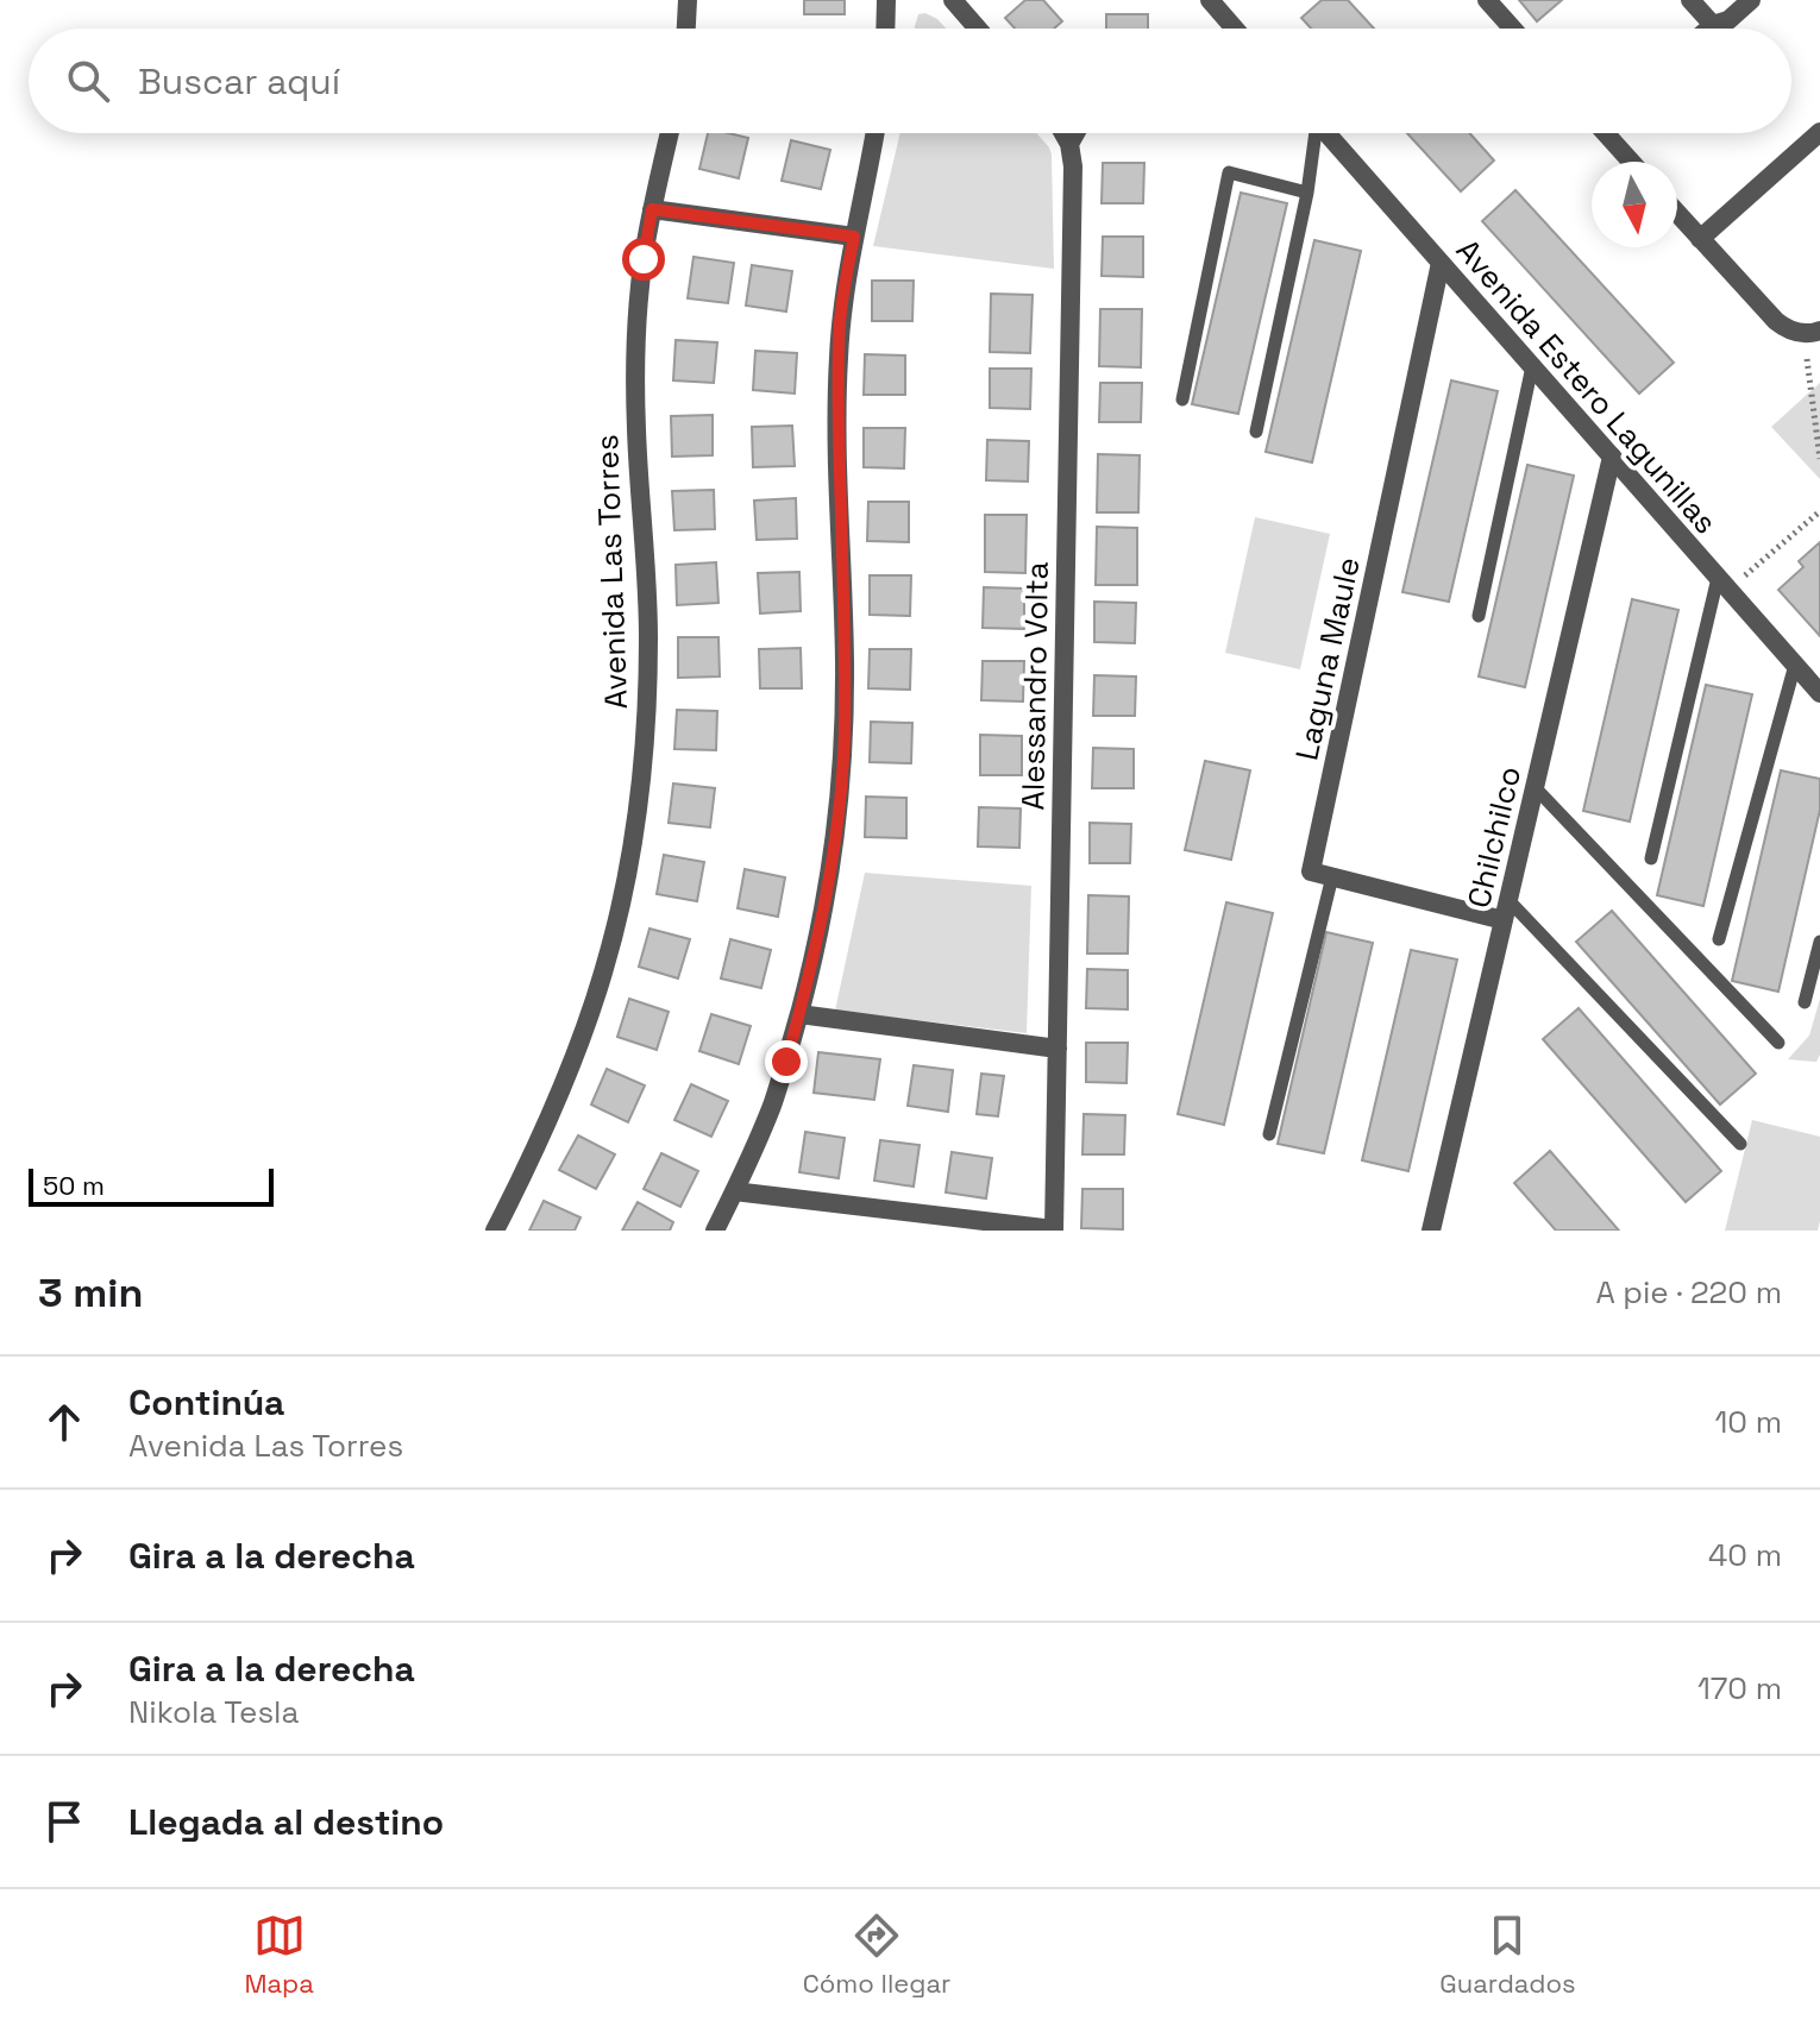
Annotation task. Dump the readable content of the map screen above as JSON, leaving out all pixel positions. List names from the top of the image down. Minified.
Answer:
{"streets":{"street":["Avenida Estero Lagunillas","Avenida Las Torres","Laguna Maule","Alessandro Volta","Chilchilco"]},"crossings":[["Avenida Estero Lagunillas","Laguna Maule"],["Avenida Estero Lagunillas","Chilchilco"]],"scale_bar":"50 m","north":"bottom","page":{"search":"Buscar aquí","scale":"50 m","heading":["3 min","A pie · 220 m"],"list":[["Continúa","Avenida Las Torres","10 m"],["Gira a la derecha","40 m"],["Gira a la derecha","Nikola Tesla","170 m"],"Llegada al destino"],"nav":["Mapa","Cómo llegar","Guardados"]}}
